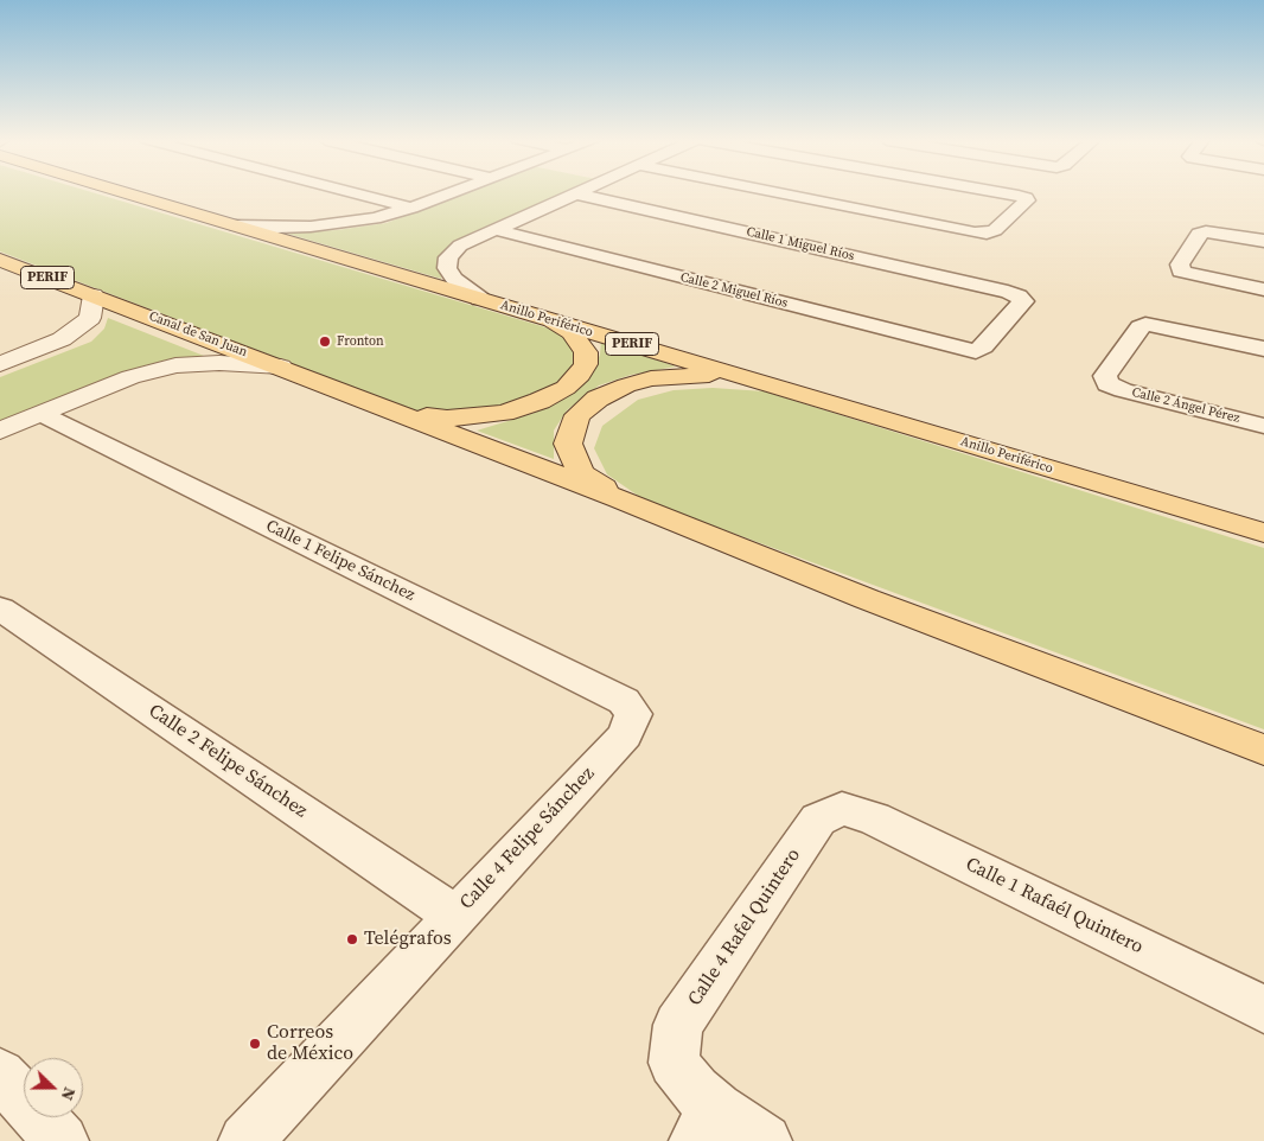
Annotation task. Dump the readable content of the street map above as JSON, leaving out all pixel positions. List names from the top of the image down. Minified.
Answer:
{"streets":{"main road":["PERIF","Anillo Periférico","Canal de San Juan"],"street":["Calle 1 Miguel Ríos","Calle 2 Miguel Ríos","Calle 2 Ángel Pérez","Calle 1 Felipe Sánchez","Calle 2 Felipe Sánchez","Calle 4 Felipe Sánchez","Calle 1 Rafaél Quintero","Calle 4 Rafel Quintero"]},"crossings":[["Calle 1 Miguel Ríos","Calle 2 Miguel Ríos"],["PERIF","Canal de San Juan"],["Calle 1 Felipe Sánchez","Calle 4 Felipe Sánchez"],["Calle 2 Felipe Sánchez","Calle 4 Felipe Sánchez"],["Calle 1 Rafaél Quintero","Calle 4 Rafel Quintero"]],"places":["Fronton","Telégrafos","Correos de México"],"north":"right"}
